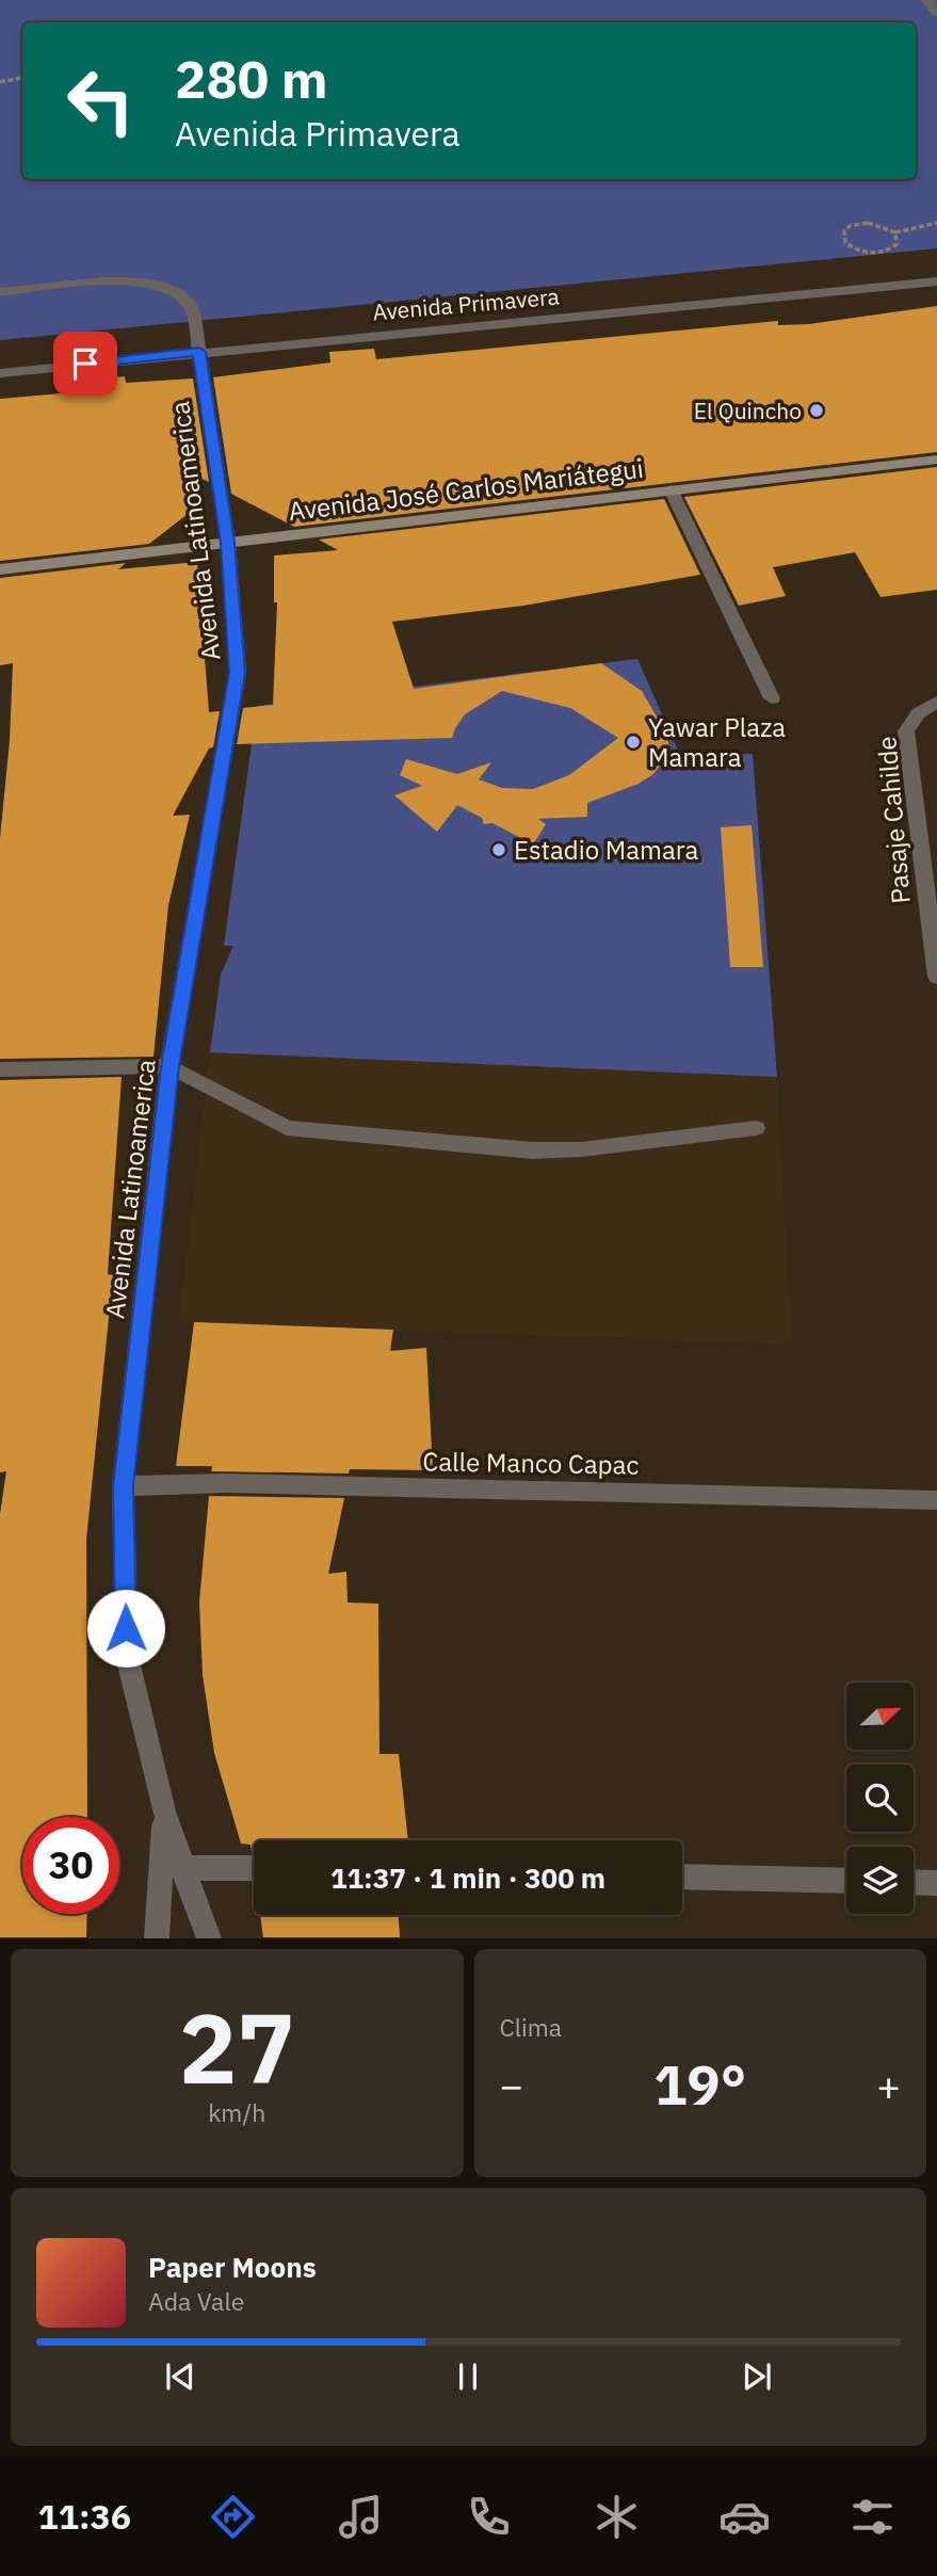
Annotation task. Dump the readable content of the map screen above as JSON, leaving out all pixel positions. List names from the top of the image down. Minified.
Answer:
{"streets":{"main road":["Avenida José Carlos Mariátegui"],"street":["Avenida Primavera","Avenida Latinoamerica","Pasaje Cahilde","Calle Manco Capac"]},"crossings":[["Avenida Primavera","Avenida Latinoamerica"],["Avenida José Carlos Mariátegui","Avenida Latinoamerica"],["Avenida Latinoamerica","Calle Manco Capac"]],"places":["El Quincho","Yawar Plaza Mamara","Estadio Mamara"],"north":"top right","page":{"turn":["280 m","Avenida Primavera"],"limit":"30","trip":"11:37 · 1 min · 300 m","tile":[["27","km/h"],"Clima"],"heat":["−","19°","+"],"song":["Paper Moons","Ada Vale"],"tabs":"11:36"}}
